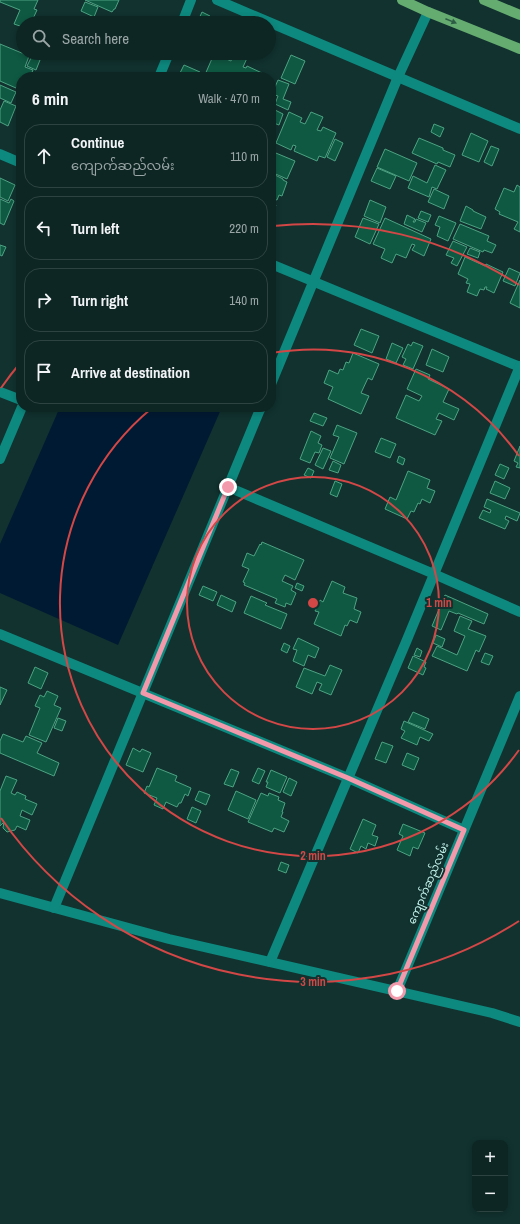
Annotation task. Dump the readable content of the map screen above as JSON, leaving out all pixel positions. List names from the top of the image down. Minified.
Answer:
{"streets":{"street":["ကျောက်ဆည်လမ်း"]},"page":{"search":"Search here","heading":["6 min","Walk · 470 m"],"list":[["Continue","ကျောက်ဆည်လမ်း","110 m"],["Turn left","220 m"],["Turn right","140 m"],"Arrive at destination"],"map_buttons":["+","−"]},"rings":["1 min","2 min","3 min"]}
